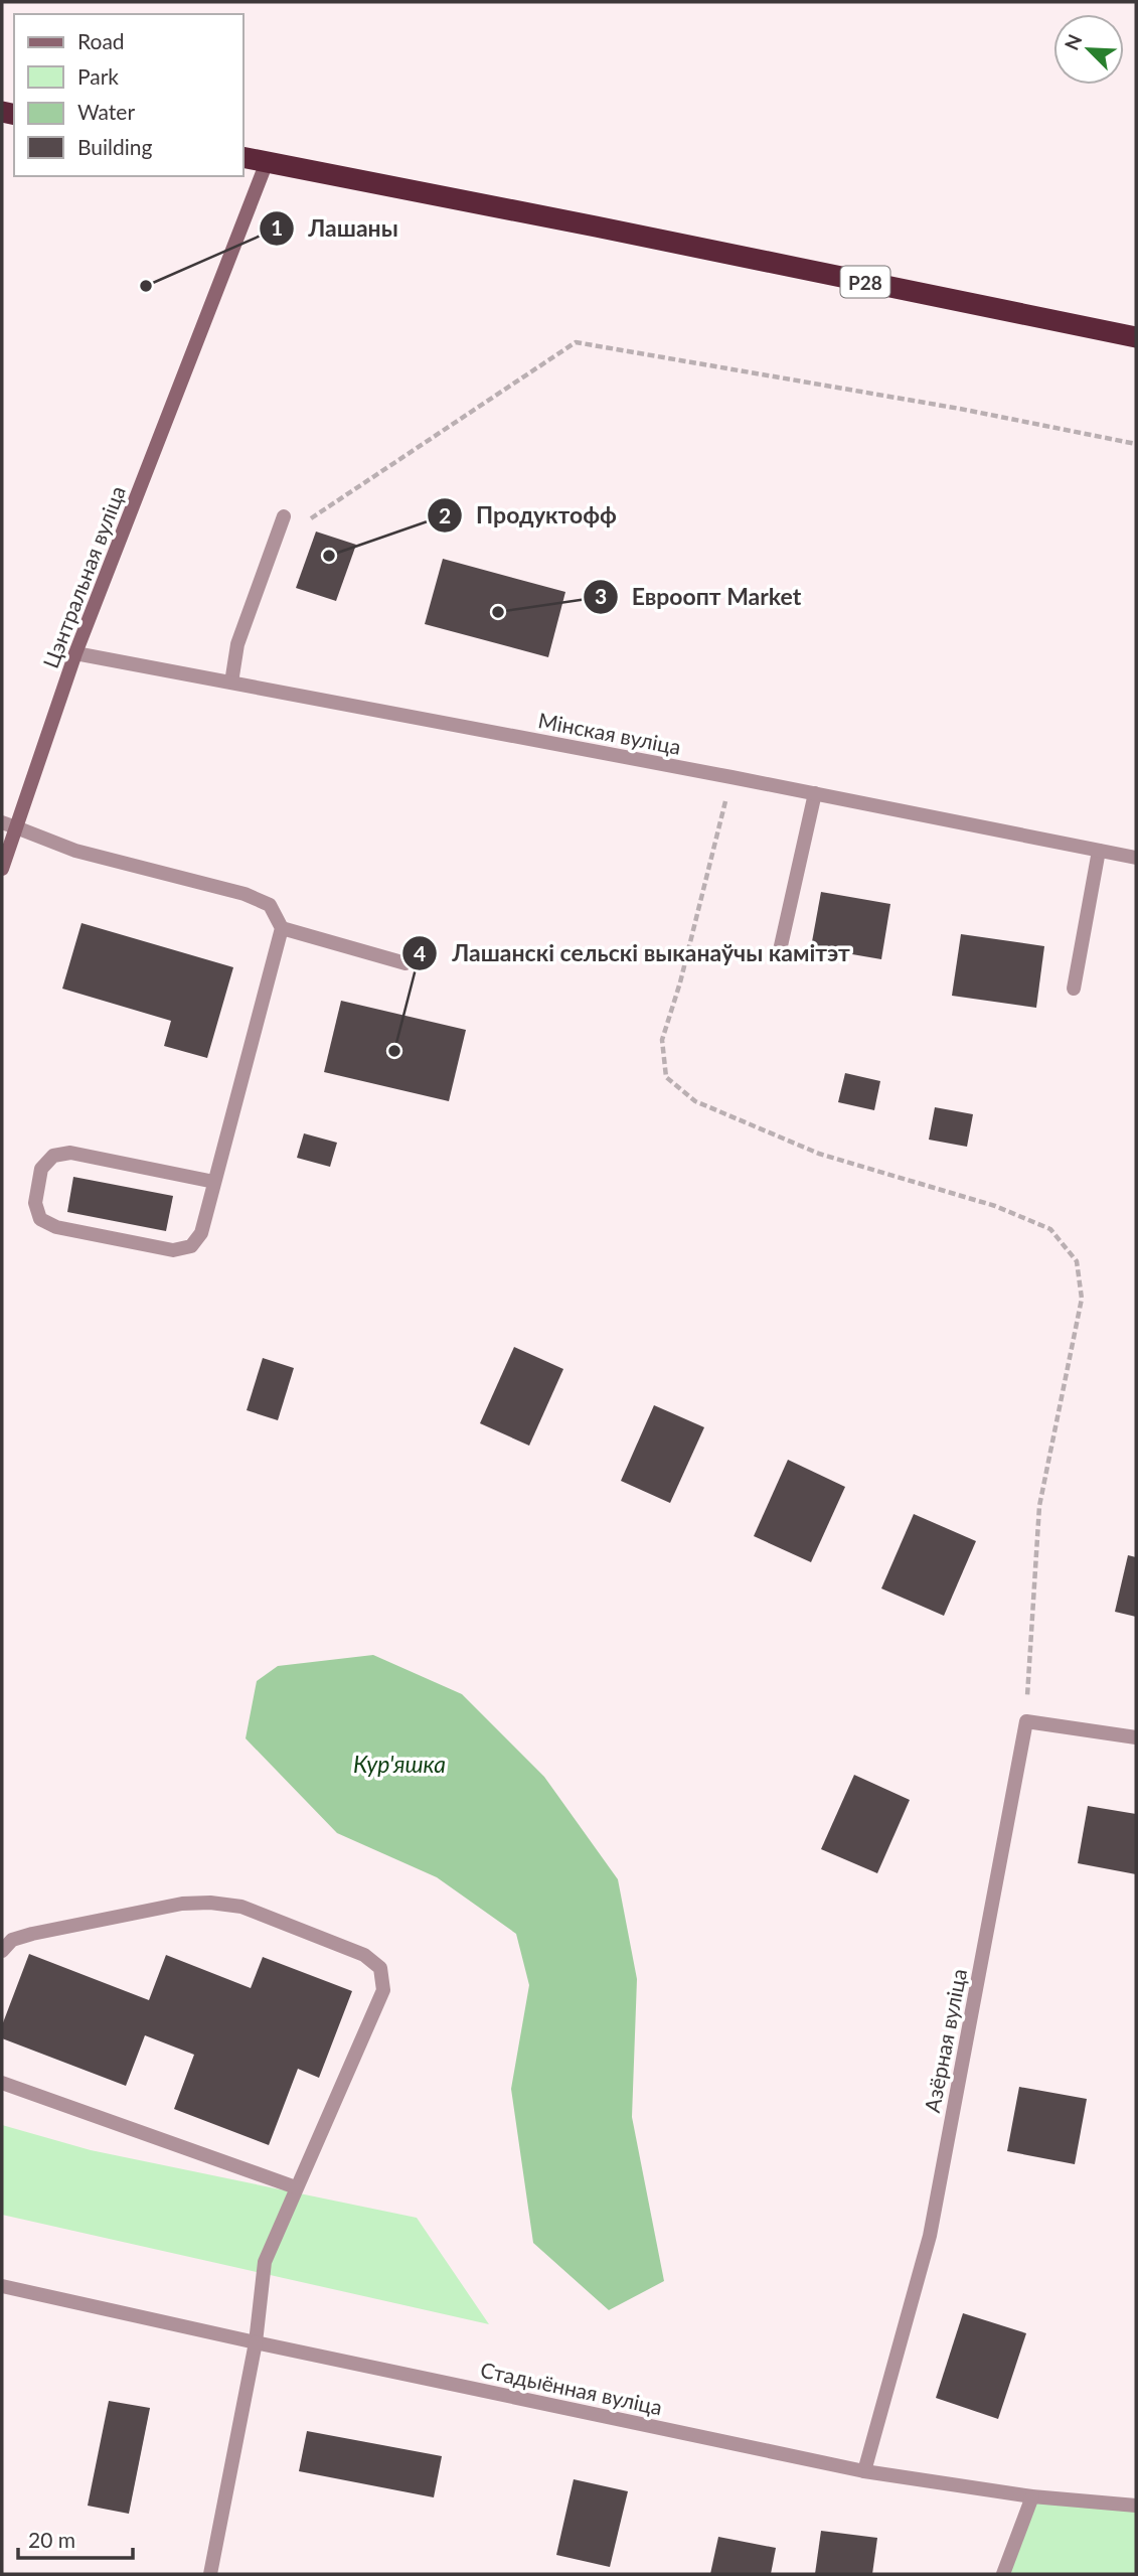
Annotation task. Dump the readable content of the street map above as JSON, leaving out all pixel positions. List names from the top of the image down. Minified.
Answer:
{"streets":{"highway":["Р28"],"street":["Цэнтральная вуліца","Мінская вуліца","Азёрная вуліца","Стадыённая вуліца"]},"crossings":[["Р28","Цэнтральная вуліца"],["Цэнтральная вуліца","Мінская вуліца"],["Азёрная вуліца","Стадыённая вуліца"]],"water":["Кур'яшка"],"places":["Лашаны","Продуктофф","Евроопт Market","Лашанскі сельскі выканаўчы камітэт"],"legend":["Road","Park","Water","Building"],"scale_bar":"20 m","north":"top left"}
